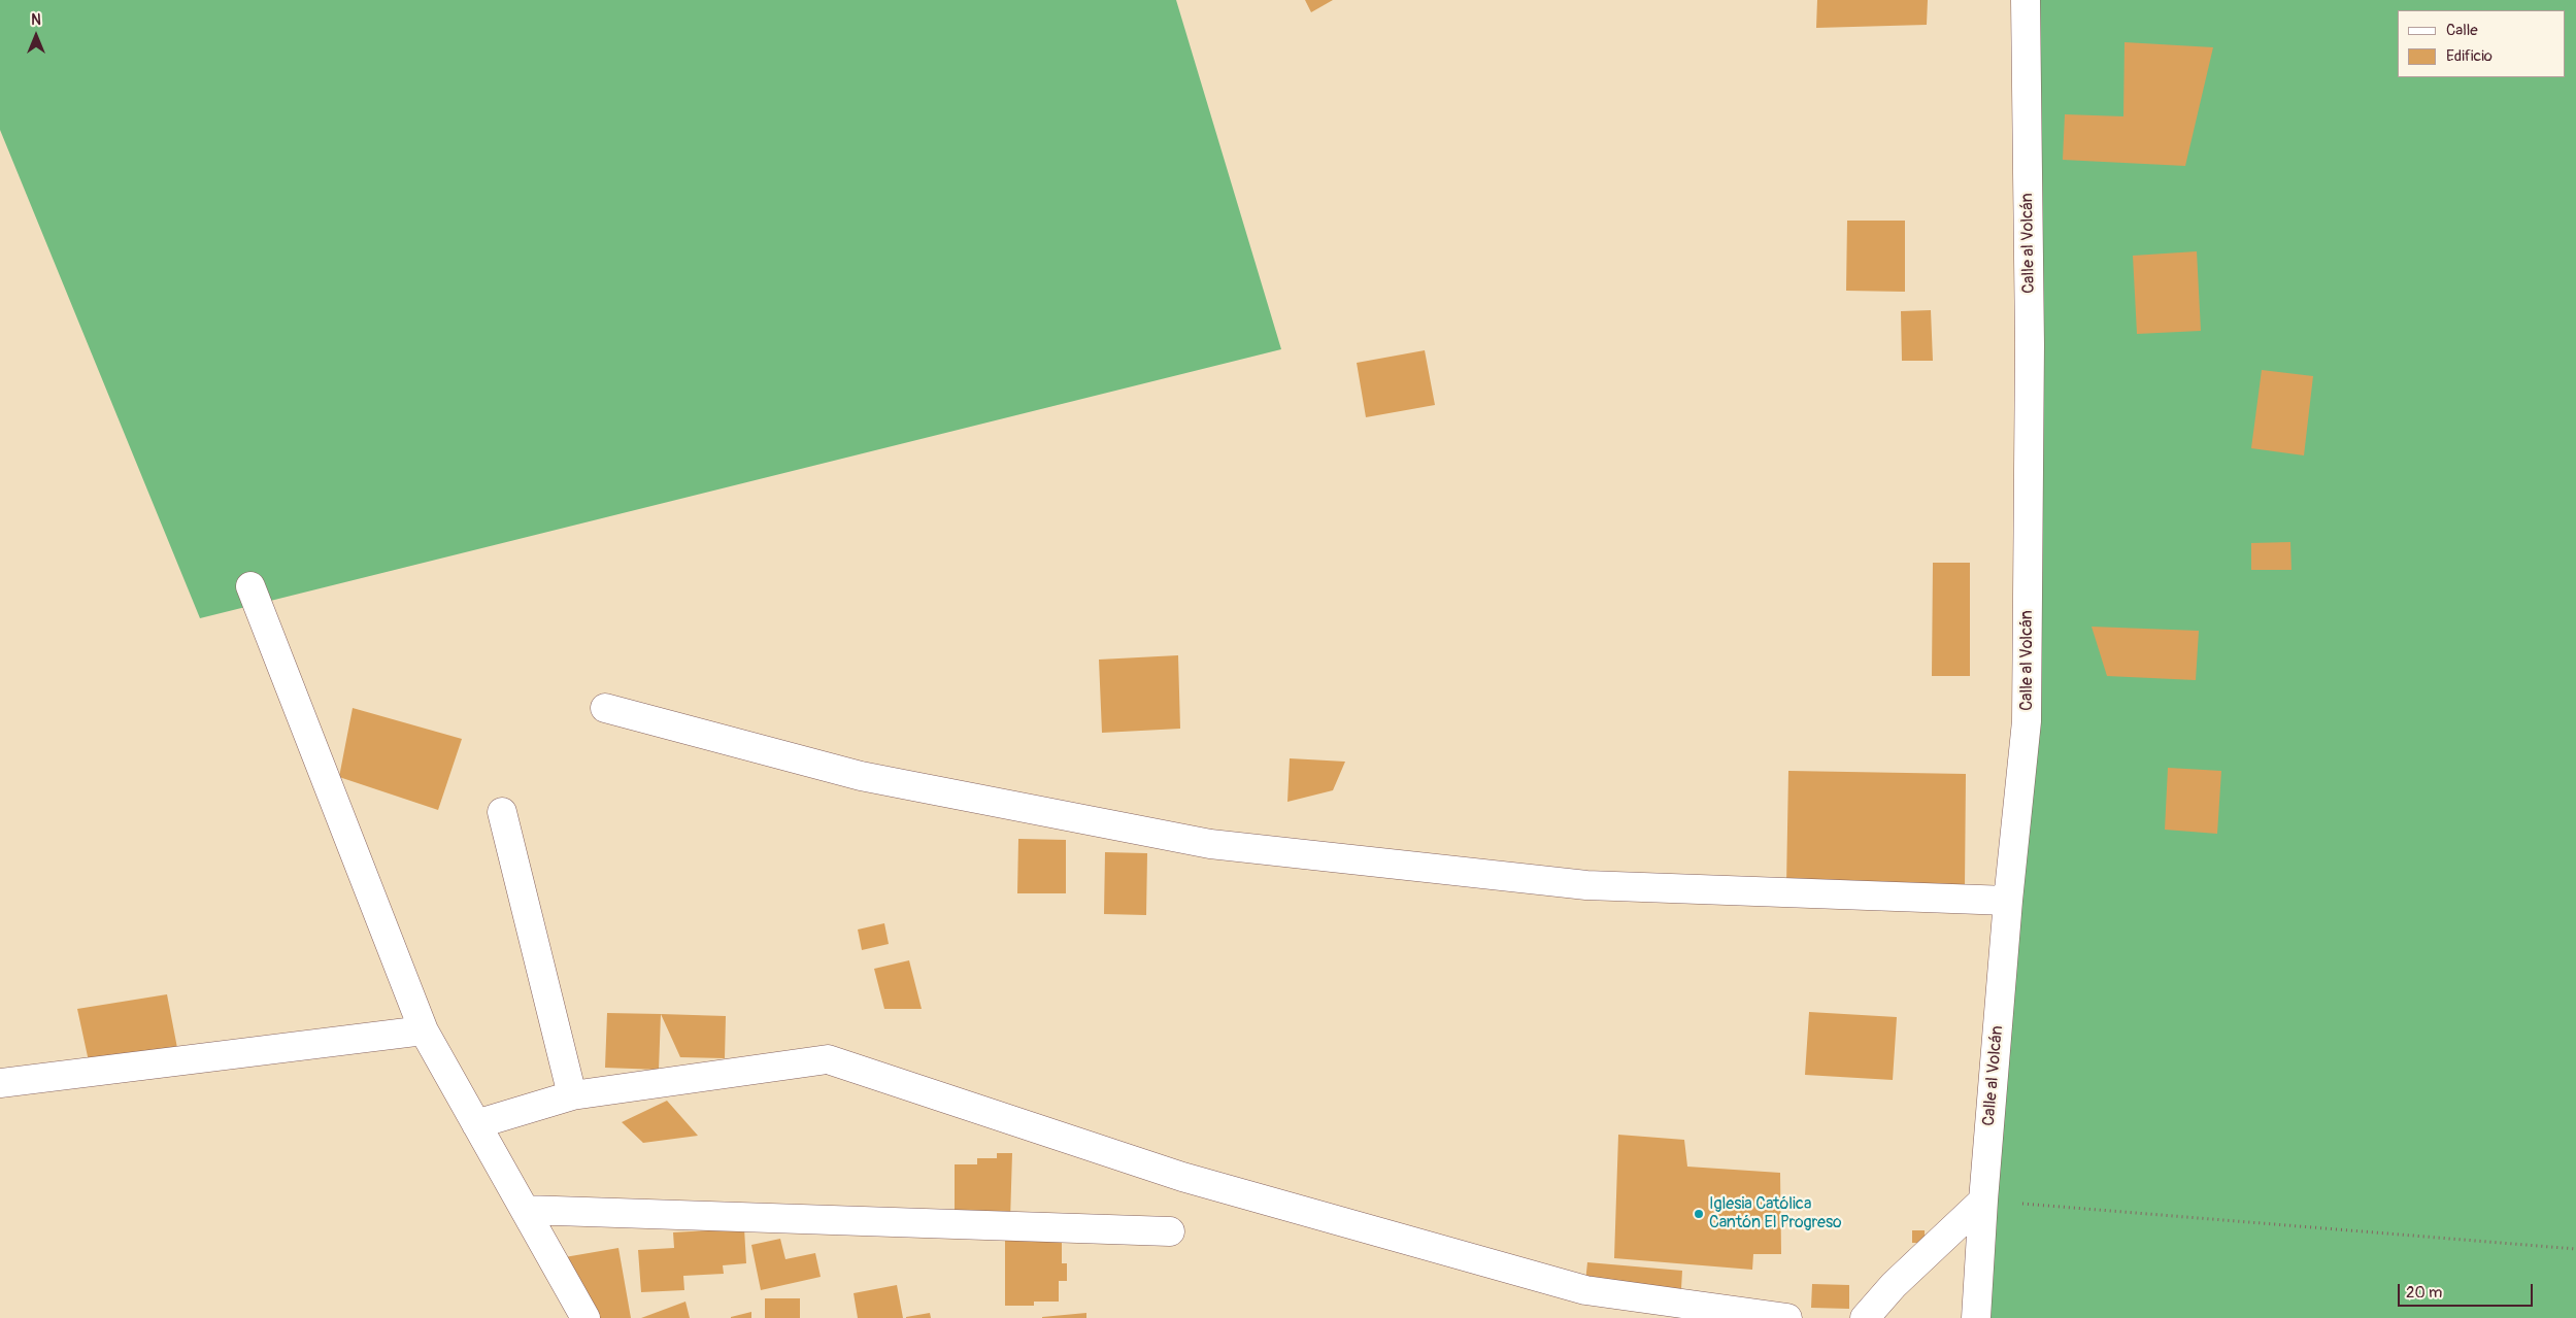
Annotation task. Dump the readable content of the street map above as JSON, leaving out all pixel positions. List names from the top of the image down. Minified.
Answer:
{"streets":{"street":["Calle al Volcán"]},"places":["Iglesia Católica Cantón El Progreso"],"legend":["Calle","Edificio"],"scale_bar":"20 m","north":"top"}
